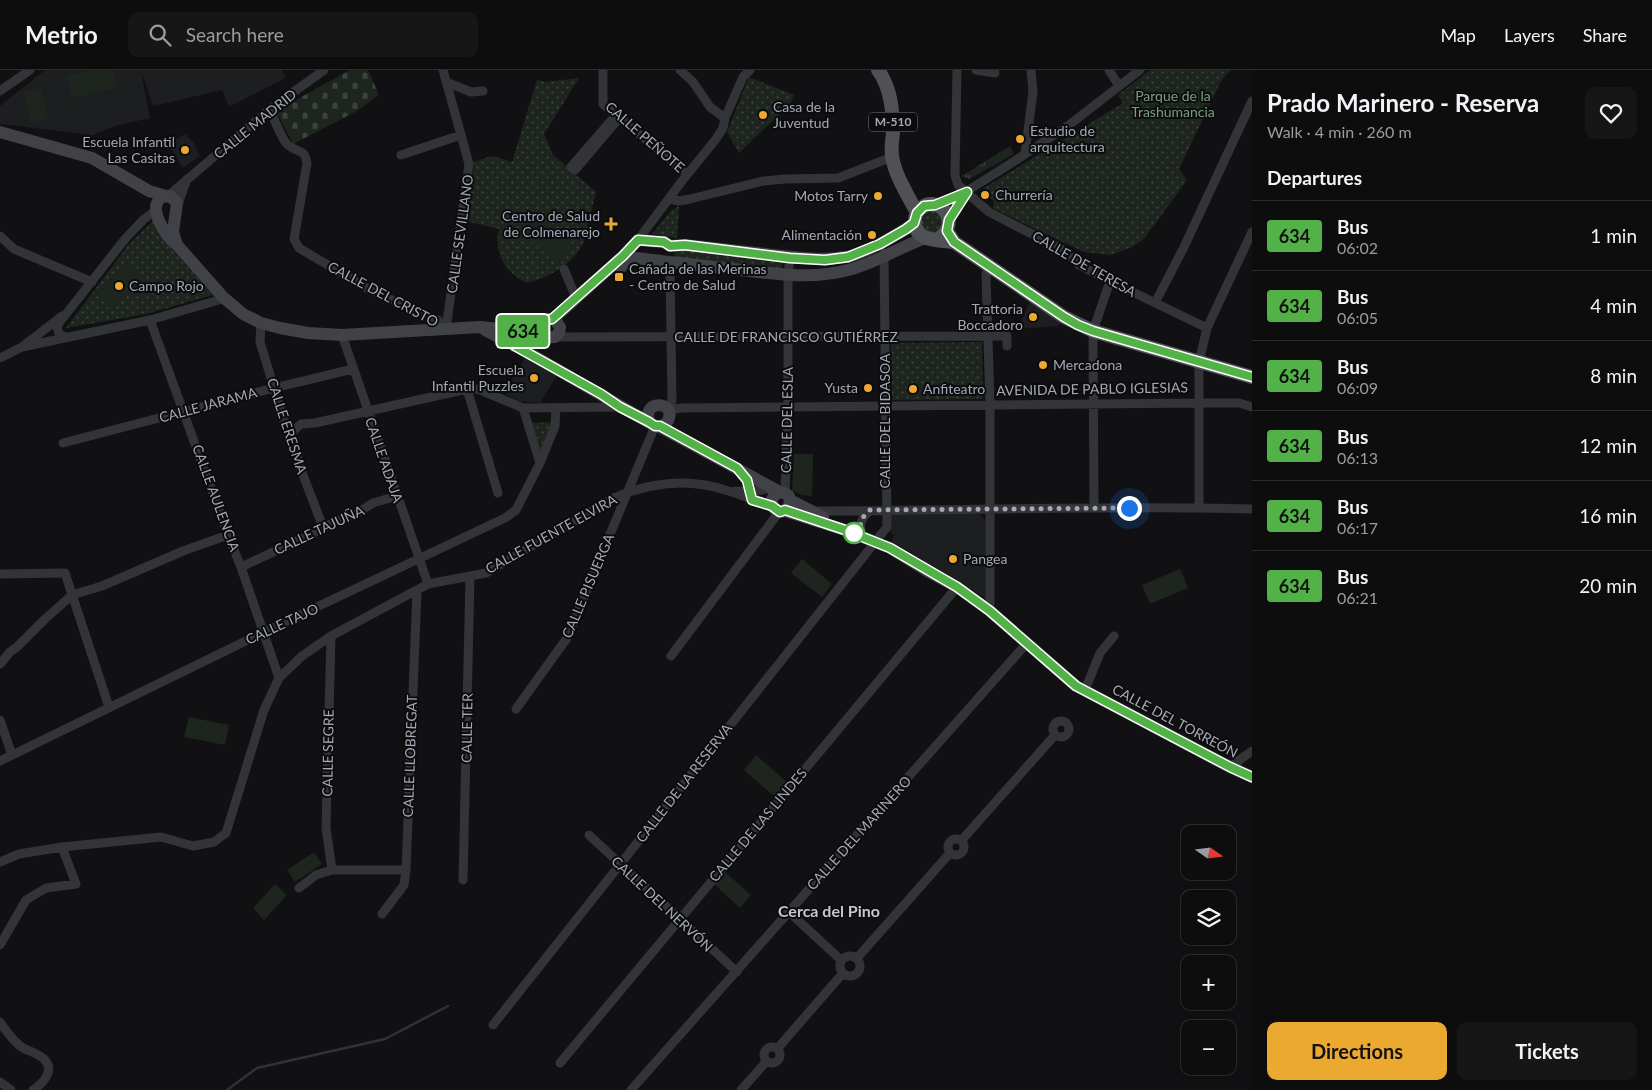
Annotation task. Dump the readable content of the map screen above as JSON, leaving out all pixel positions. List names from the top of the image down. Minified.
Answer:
{"streets":{"main road":["M-510"],"street":["CALLE MADRID","CALLE PEÑOTE","CALLE SEVILLANO","CALLE DE TERESA","CALLE DEL CRISTO","CALLE DE FRANCISCO GUTIÉRREZ","AVENIDA DE PABLO IGLESIAS","CALLE JARAMA","CALLE DEL ESLA","CALLE DEL BIDASOA","CALLE ERESMA","CALLE ADAJA","CALLE AULENCIA","CALLE TAJUÑA","CALLE FUENTE ELVIRA","CALLE PISUERGA","CALLE TAJO","CALLE DEL TORREÓN","CALLE TER","CALLE SEGRE","CALLE LLOBREGAT","CALLE DE LA RESERVA","CALLE DE LAS LINDES","CALLE DEL MARINERO","CALLE DEL NERVÓN"]},"crossings":[["CALLE MADRID","CALLE DEL CRISTO"],["CALLE SEVILLANO","CALLE DEL CRISTO"],["CALLE DE FRANCISCO GUTIÉRREZ","CALLE DEL ESLA"],["CALLE DE FRANCISCO GUTIÉRREZ","CALLE DEL BIDASOA"],["AVENIDA DE PABLO IGLESIAS","CALLE DEL ESLA"],["AVENIDA DE PABLO IGLESIAS","CALLE DEL BIDASOA"],["AVENIDA DE PABLO IGLESIAS","CALLE ERESMA"],["AVENIDA DE PABLO IGLESIAS","CALLE ADAJA"],["AVENIDA DE PABLO IGLESIAS","CALLE TAJO"],["CALLE JARAMA","CALLE ERESMA"],["CALLE JARAMA","CALLE ADAJA"],["CALLE JARAMA","CALLE AULENCIA"],["CALLE DEL ESLA","CALLE FUENTE ELVIRA"],["CALLE DEL BIDASOA","CALLE DEL TORREÓN"],["CALLE DEL BIDASOA","CALLE DE LA RESERVA"],["CALLE ERESMA","CALLE TAJUÑA"],["CALLE ADAJA","CALLE TAJUÑA"],["CALLE ADAJA","CALLE FUENTE ELVIRA"],["CALLE ADAJA","CALLE TAJO"],["CALLE AULENCIA","CALLE TAJUÑA"],["CALLE AULENCIA","CALLE FUENTE ELVIRA"],["CALLE AULENCIA","CALLE TAJO"],["CALLE FUENTE ELVIRA","CALLE PISUERGA"],["CALLE FUENTE ELVIRA","CALLE TER"],["CALLE FUENTE ELVIRA","CALLE SEGRE"],["CALLE FUENTE ELVIRA","CALLE LLOBREGAT"],["CALLE DEL TORREÓN","CALLE DE LA RESERVA"],["CALLE DEL TORREÓN","CALLE DE LAS LINDES"],["CALLE DEL TORREÓN","CALLE DEL MARINERO"],["CALLE DE LA RESERVA","CALLE DEL NERVÓN"],["CALLE DE LAS LINDES","CALLE DEL NERVÓN"],["CALLE DEL MARINERO","CALLE DEL NERVÓN"]],"districts":["Cerca del Pino"],"parks":["Parque de la Trashumancia"],"places":{"other":["Casa de la Juventud","Estudio de arquitectura","Escuela Infantil Las Casitas","Churrería","Motos Tarry","Alimentación","Campo Rojo","Trattoria Boccadoro","Mercadona","Escuela Infantil Puzzles","Yusta","Anfiteatro","Pangea"],"health":["Centro de Salud de Colmenarejo"],"transit":["Cañada de las Merinas - Centro de Salud"]},"lines":["bus line 634"],"north":"right","page":{"header":"Metrio","search":"Search here","nav":["Map","Layers","Share"],"on_map":"634","heading":[["Prado Marinero - Reserva","Walk · 4 min · 260 m"],"Departures"],"list":[{"mark":"634","name":"Bus","note":"06:02","value":"1 min"},{"mark":"634","name":"Bus","note":"06:05","value":"4 min"},{"mark":"634","name":"Bus","note":"06:09","value":"8 min"},{"mark":"634","name":"Bus","note":"06:13","value":"12 min"},{"mark":"634","name":"Bus","note":"06:17","value":"16 min"},{"mark":"634","name":"Bus","note":"06:21","value":"20 min"}],"map_buttons":["+","−"],"buttons":["Directions","Tickets"]}}
